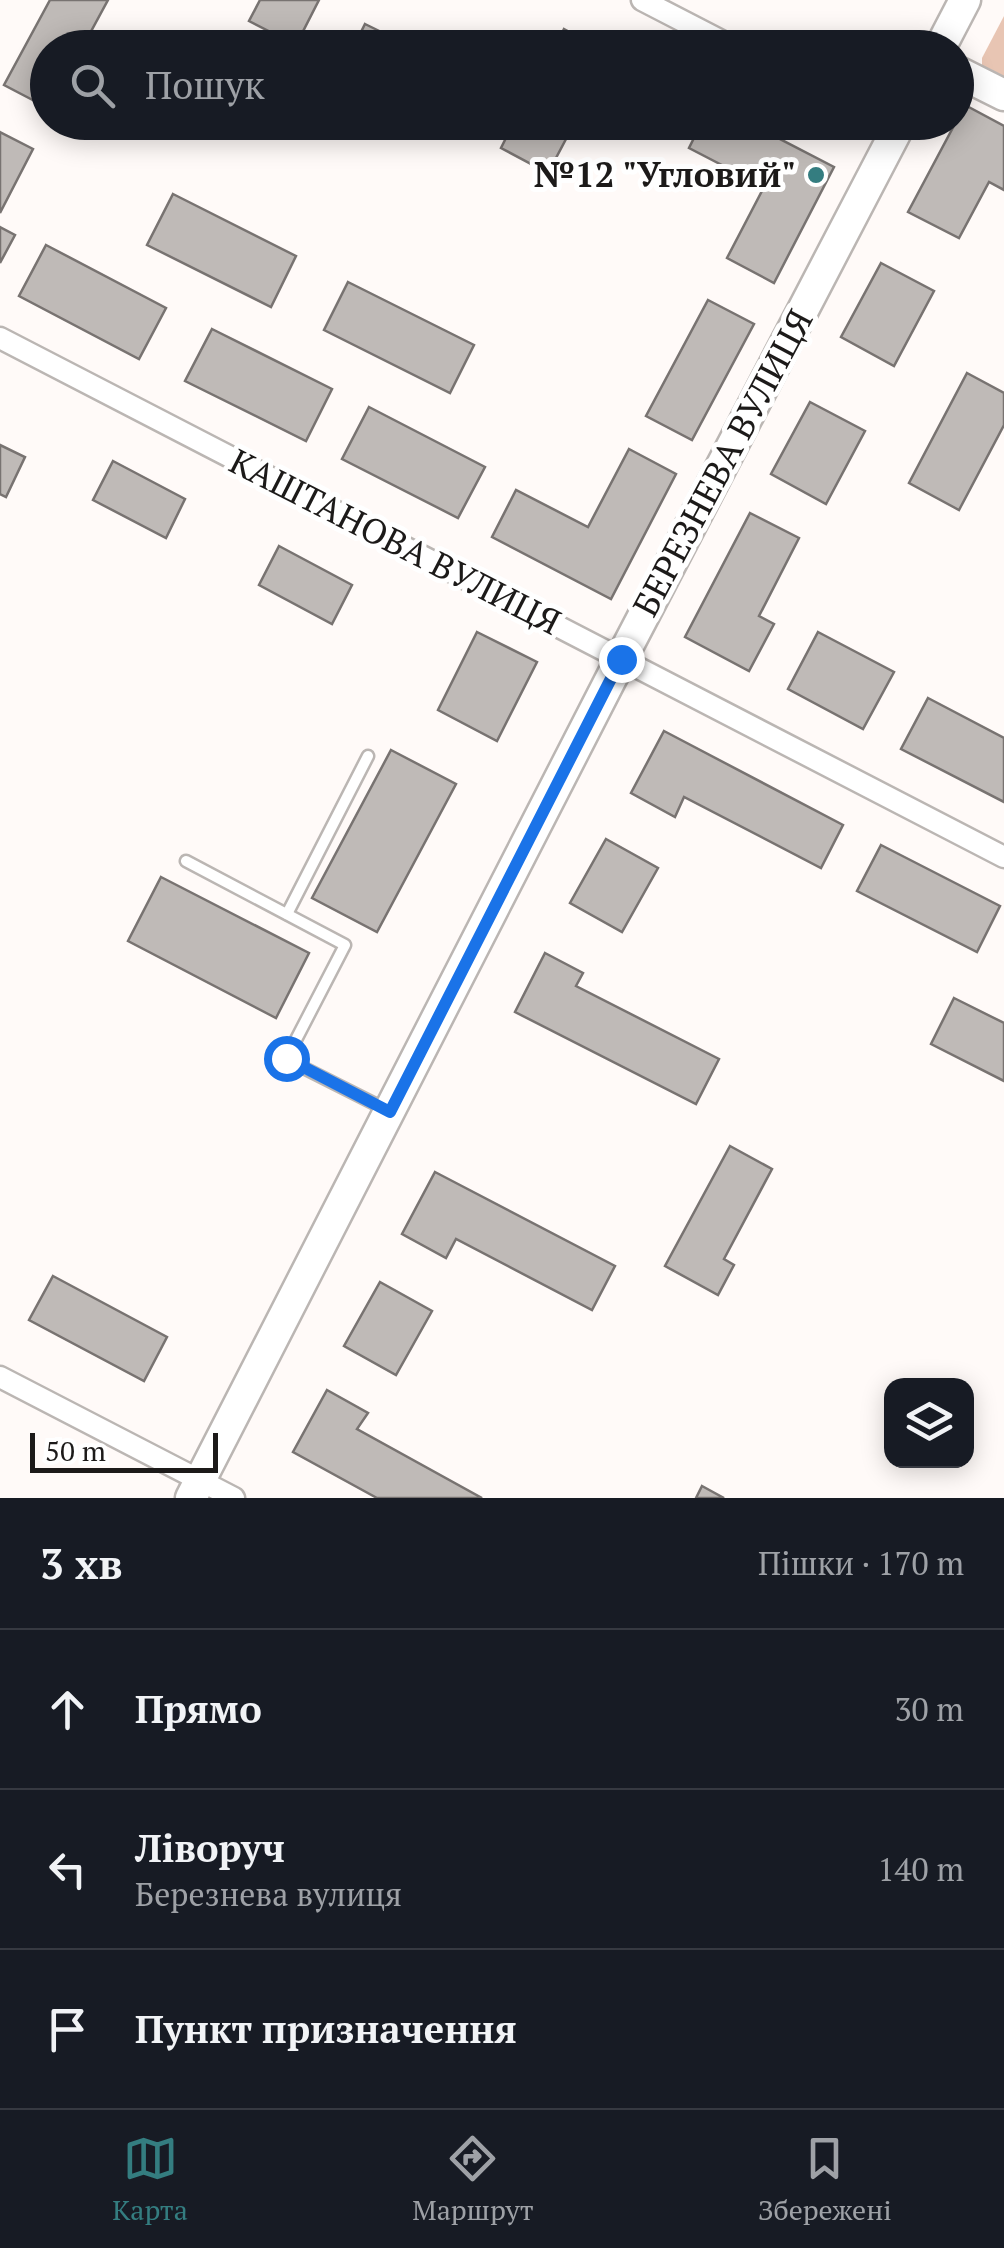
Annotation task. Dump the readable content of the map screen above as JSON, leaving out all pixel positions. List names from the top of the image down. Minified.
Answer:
{"streets":{"street":["БЕРЕЗНЕВА ВУЛИЦЯ","КАШТАНОВА ВУЛИЦЯ"]},"crossings":[["БЕРЕЗНЕВА ВУЛИЦЯ","КАШТАНОВА ВУЛИЦЯ"]],"places":["№12 \"Угловий\""],"scale_bar":"50 m","page":{"search":"Пошук","scale":"50 m","heading":["3 хв","Пішки · 170 m"],"list":[["Прямо","30 m"],["Ліворуч","Березнева вулиця","140 m"],"Пункт призначення"],"nav":["Карта","Маршрут","Збережені"]}}
